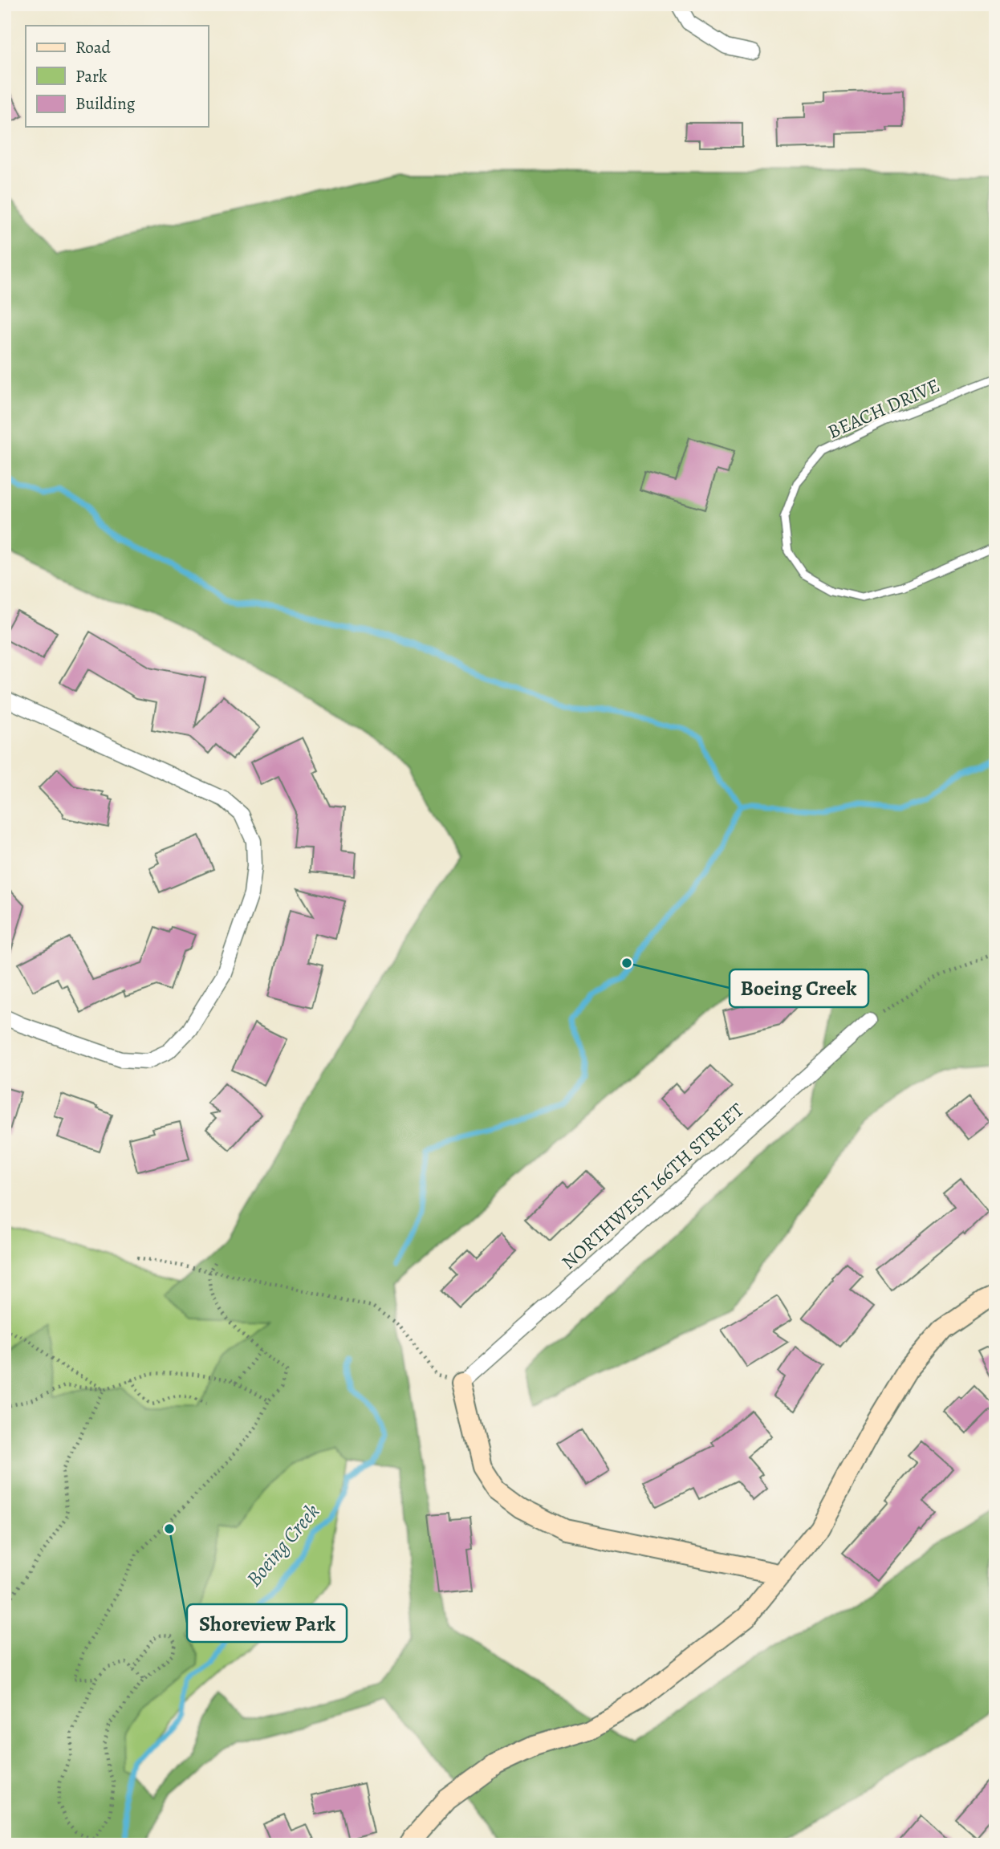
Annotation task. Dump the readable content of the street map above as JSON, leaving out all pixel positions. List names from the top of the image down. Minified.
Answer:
{"streets":{"street":["NORTHWEST 166TH STREET"],"lane":["BEACH DRIVE"]},"water":["Boeing Creek"],"places":["Boeing Creek","Shoreview Park"],"legend":["Road","Park","Building"]}
